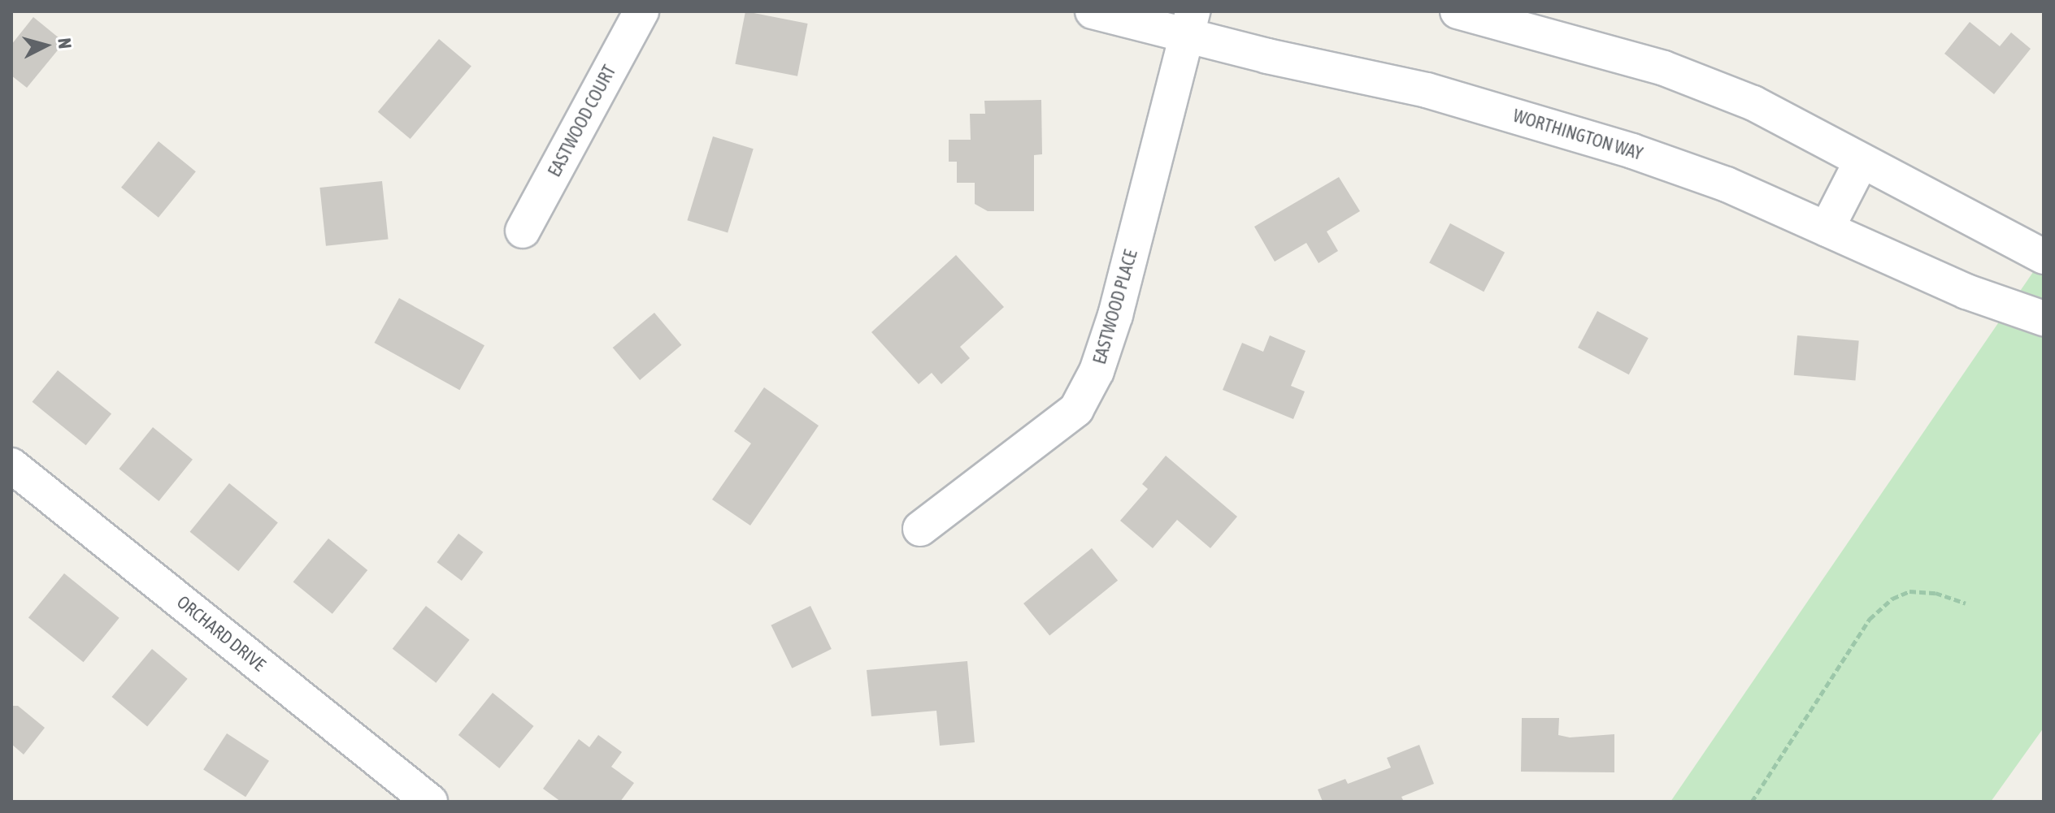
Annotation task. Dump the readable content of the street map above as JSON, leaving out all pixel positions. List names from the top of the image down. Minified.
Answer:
{"streets":{"street":["EASTWOOD COURT","WORTHINGTON WAY","EASTWOOD PLACE","ORCHARD DRIVE"]},"crossings":[["WORTHINGTON WAY","EASTWOOD PLACE"]],"north":"right"}
